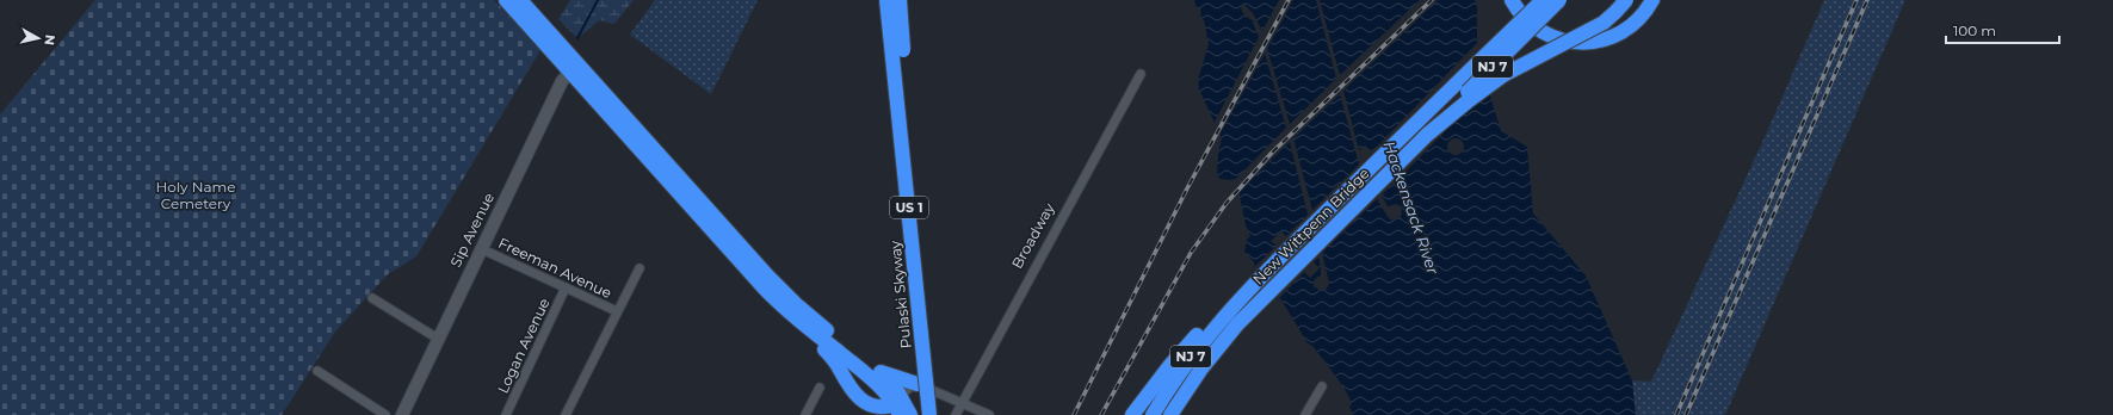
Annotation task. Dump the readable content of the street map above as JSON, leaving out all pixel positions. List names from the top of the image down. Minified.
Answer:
{"streets":{"highway":["NJ 7","US 1","New Wittpenn Bridge","Pulaski Skyway"],"street":["Sip Avenue","Broadway","Freeman Avenue","Logan Avenue"]},"crossings":[["Sip Avenue","Freeman Avenue"],["Freeman Avenue","Logan Avenue"]],"water":["Hackensack River"],"parks":["Holy Name Cemetery"],"scale_bar":"100 m","north":"right"}
